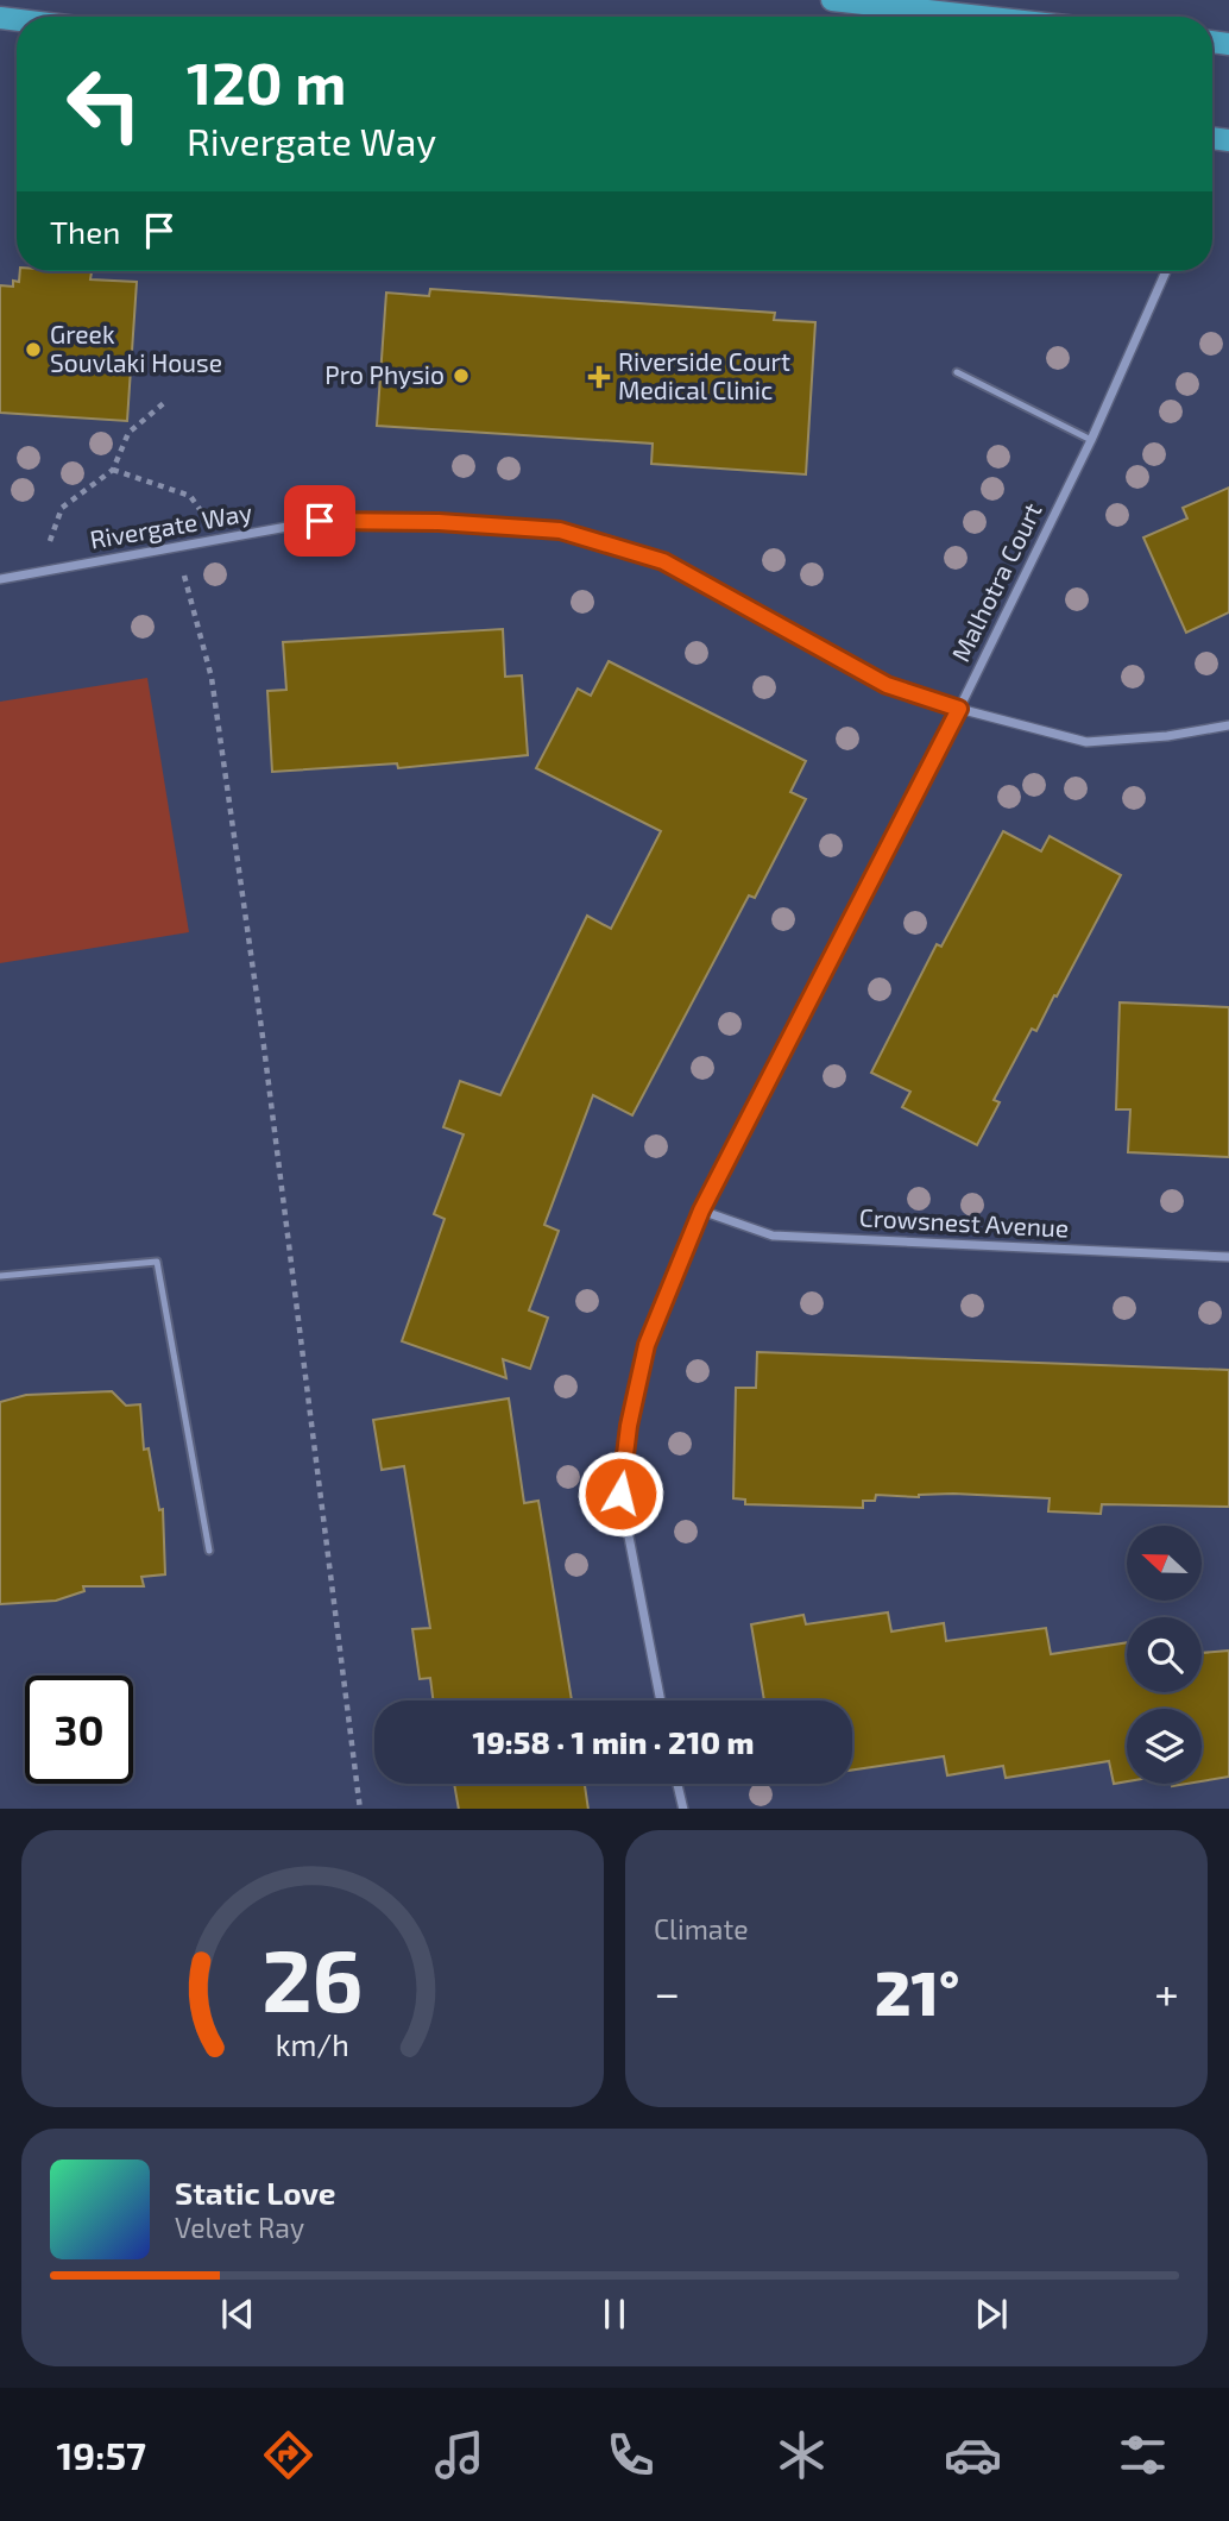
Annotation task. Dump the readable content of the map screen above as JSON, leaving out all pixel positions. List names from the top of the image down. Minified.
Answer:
{"streets":{"street":["Rivergate Way","Malhotra Court","Crowsnest Avenue"]},"crossings":[["Rivergate Way","Malhotra Court"],["Malhotra Court","Crowsnest Avenue"]],"places":{"other":["Greek Souvlaki House","Pro Physio"],"health":["Riverside Court Medical Clinic"]},"north":"left","page":{"turn":["120 m","Rivergate Way"],"then":"Then","limit":"30","trip":"19:58 · 1 min · 210 m","tile":"Climate","heat":["−","21°","+"],"song":["Static Love","Velvet Ray"],"tabs":"19:57","gauge":["26","km/h"]}}
